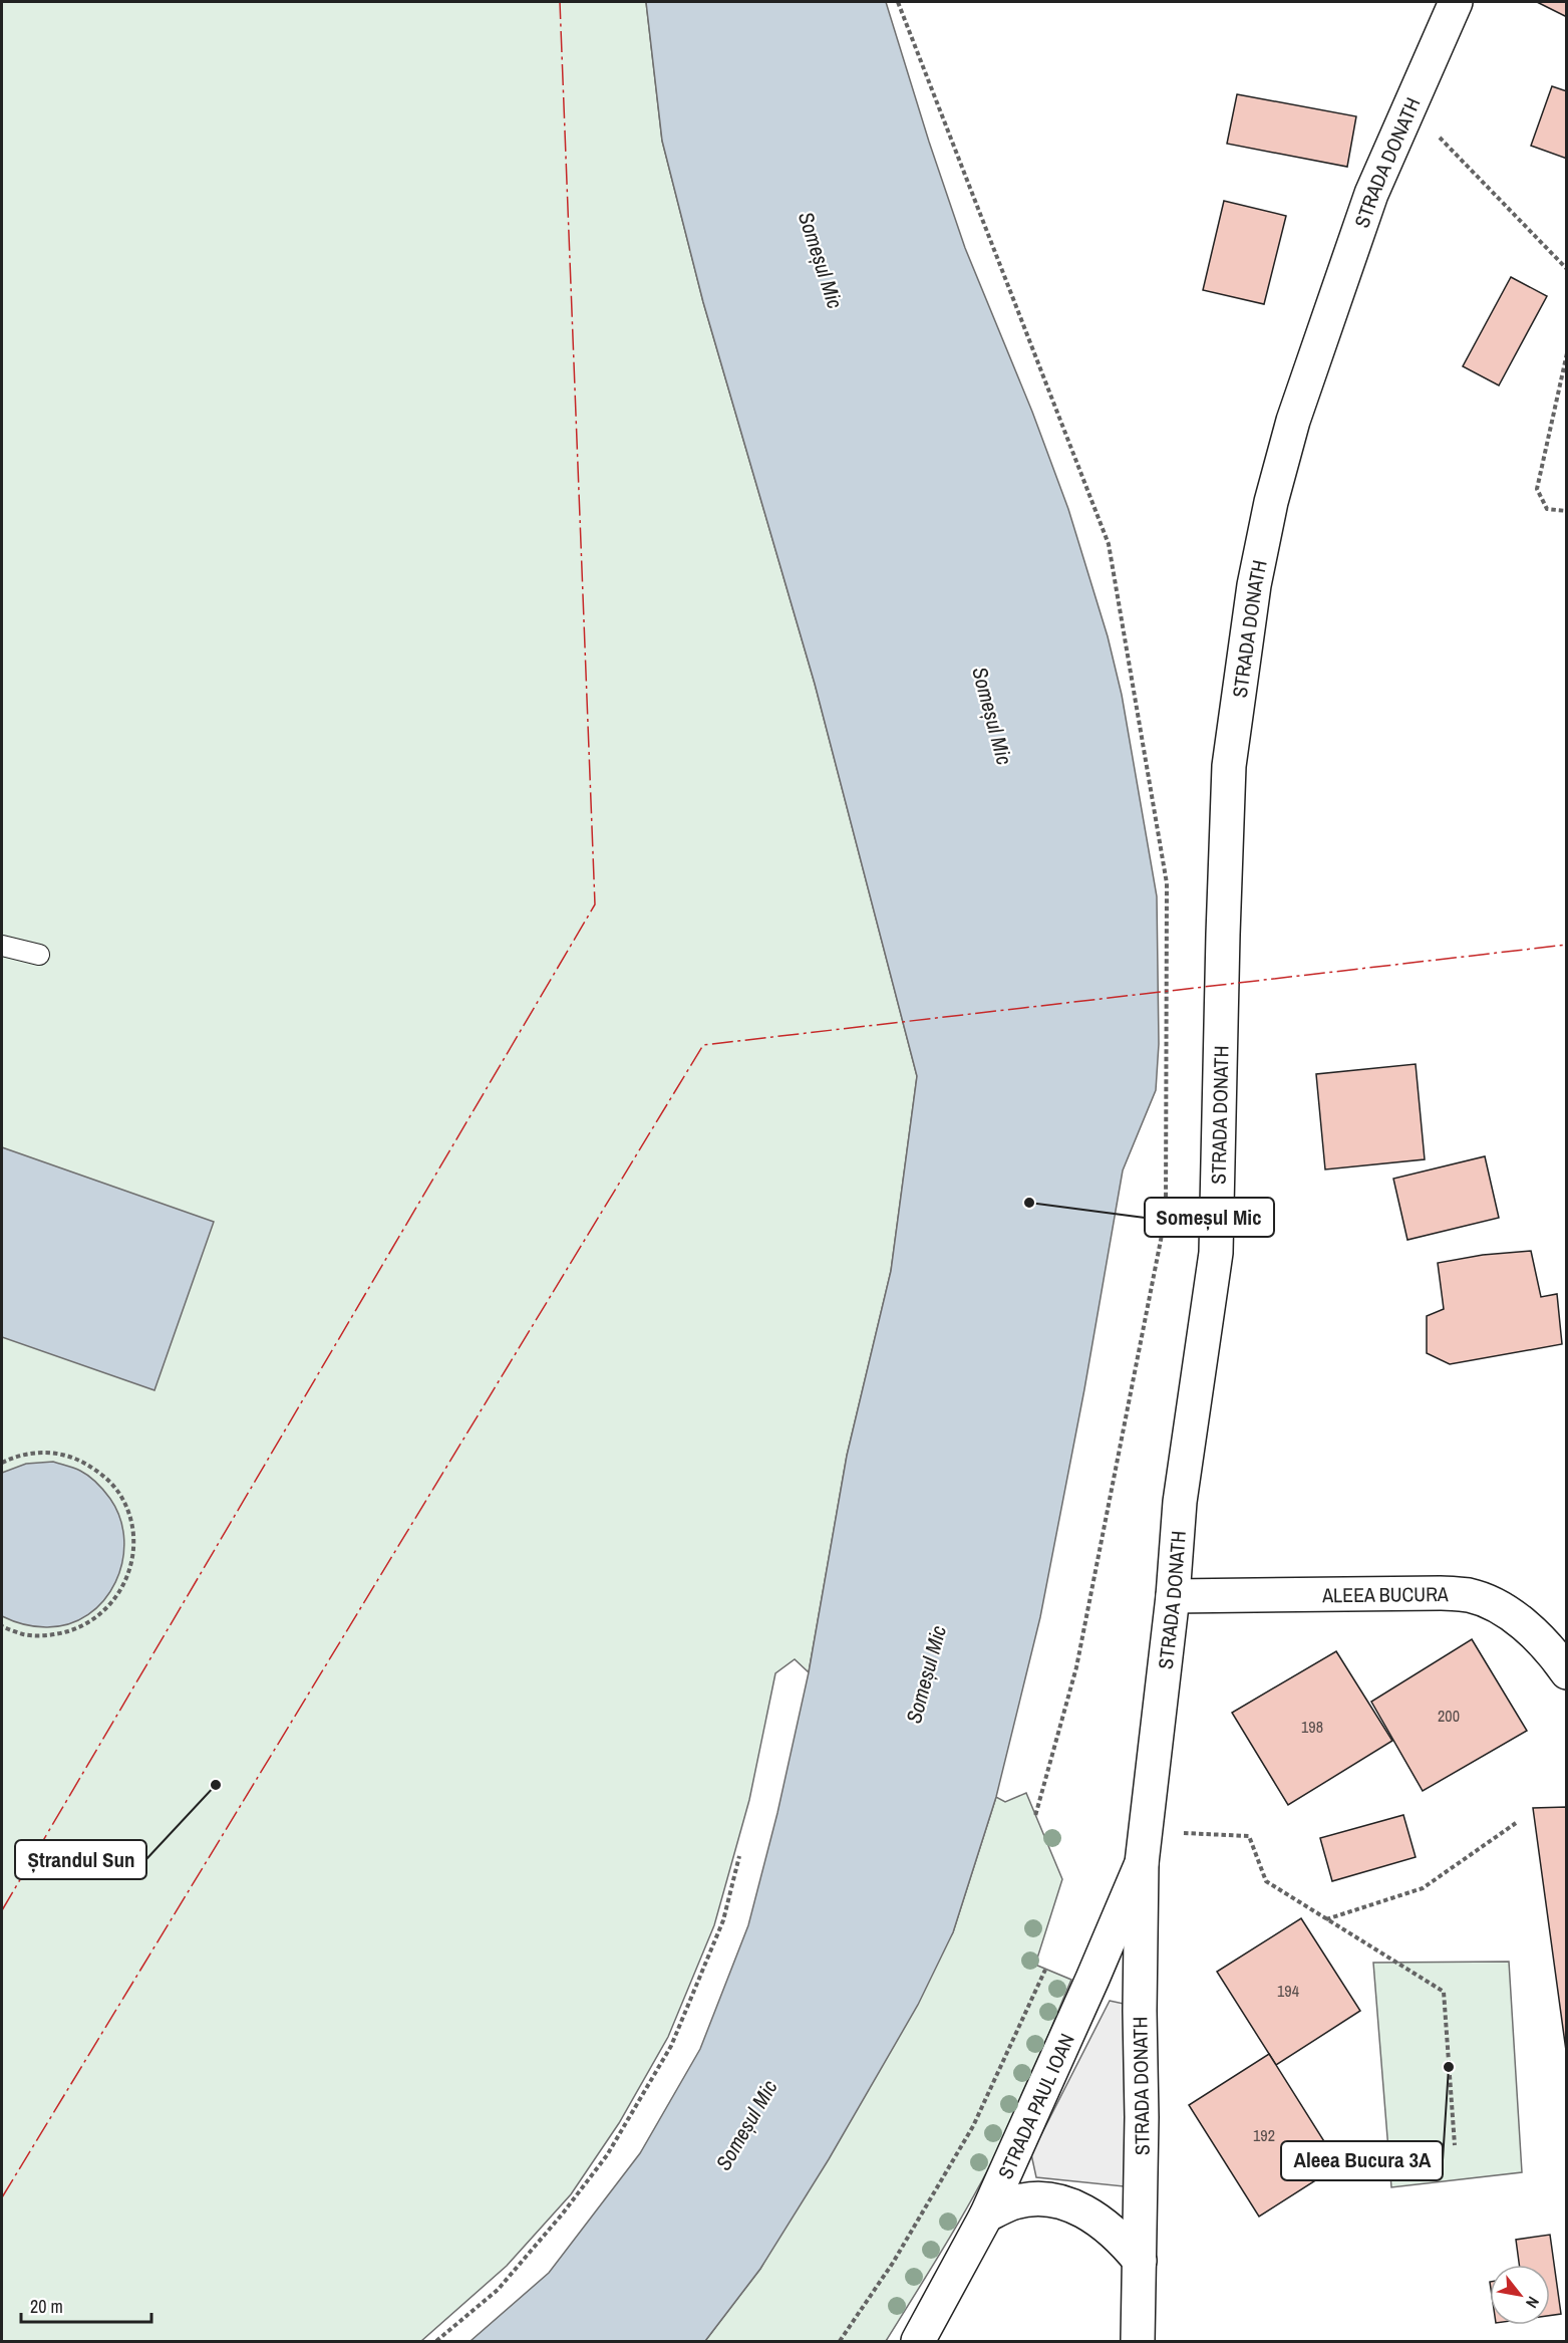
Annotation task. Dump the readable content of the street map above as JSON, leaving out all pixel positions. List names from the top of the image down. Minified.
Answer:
{"streets":{"street":["STRADA DONATH","ALEEA BUCURA","STRADA PAUL IOAN"]},"crossings":[["STRADA DONATH","ALEEA BUCURA"],["STRADA DONATH","STRADA PAUL IOAN"]],"water":["Someșul Mic"],"places":["Someșul Mic","Ștrandul Sun","Aleea Bucura 3A"],"house_numbers":["200","198","194","192"],"scale_bar":"20 m","north":"bottom right"}
